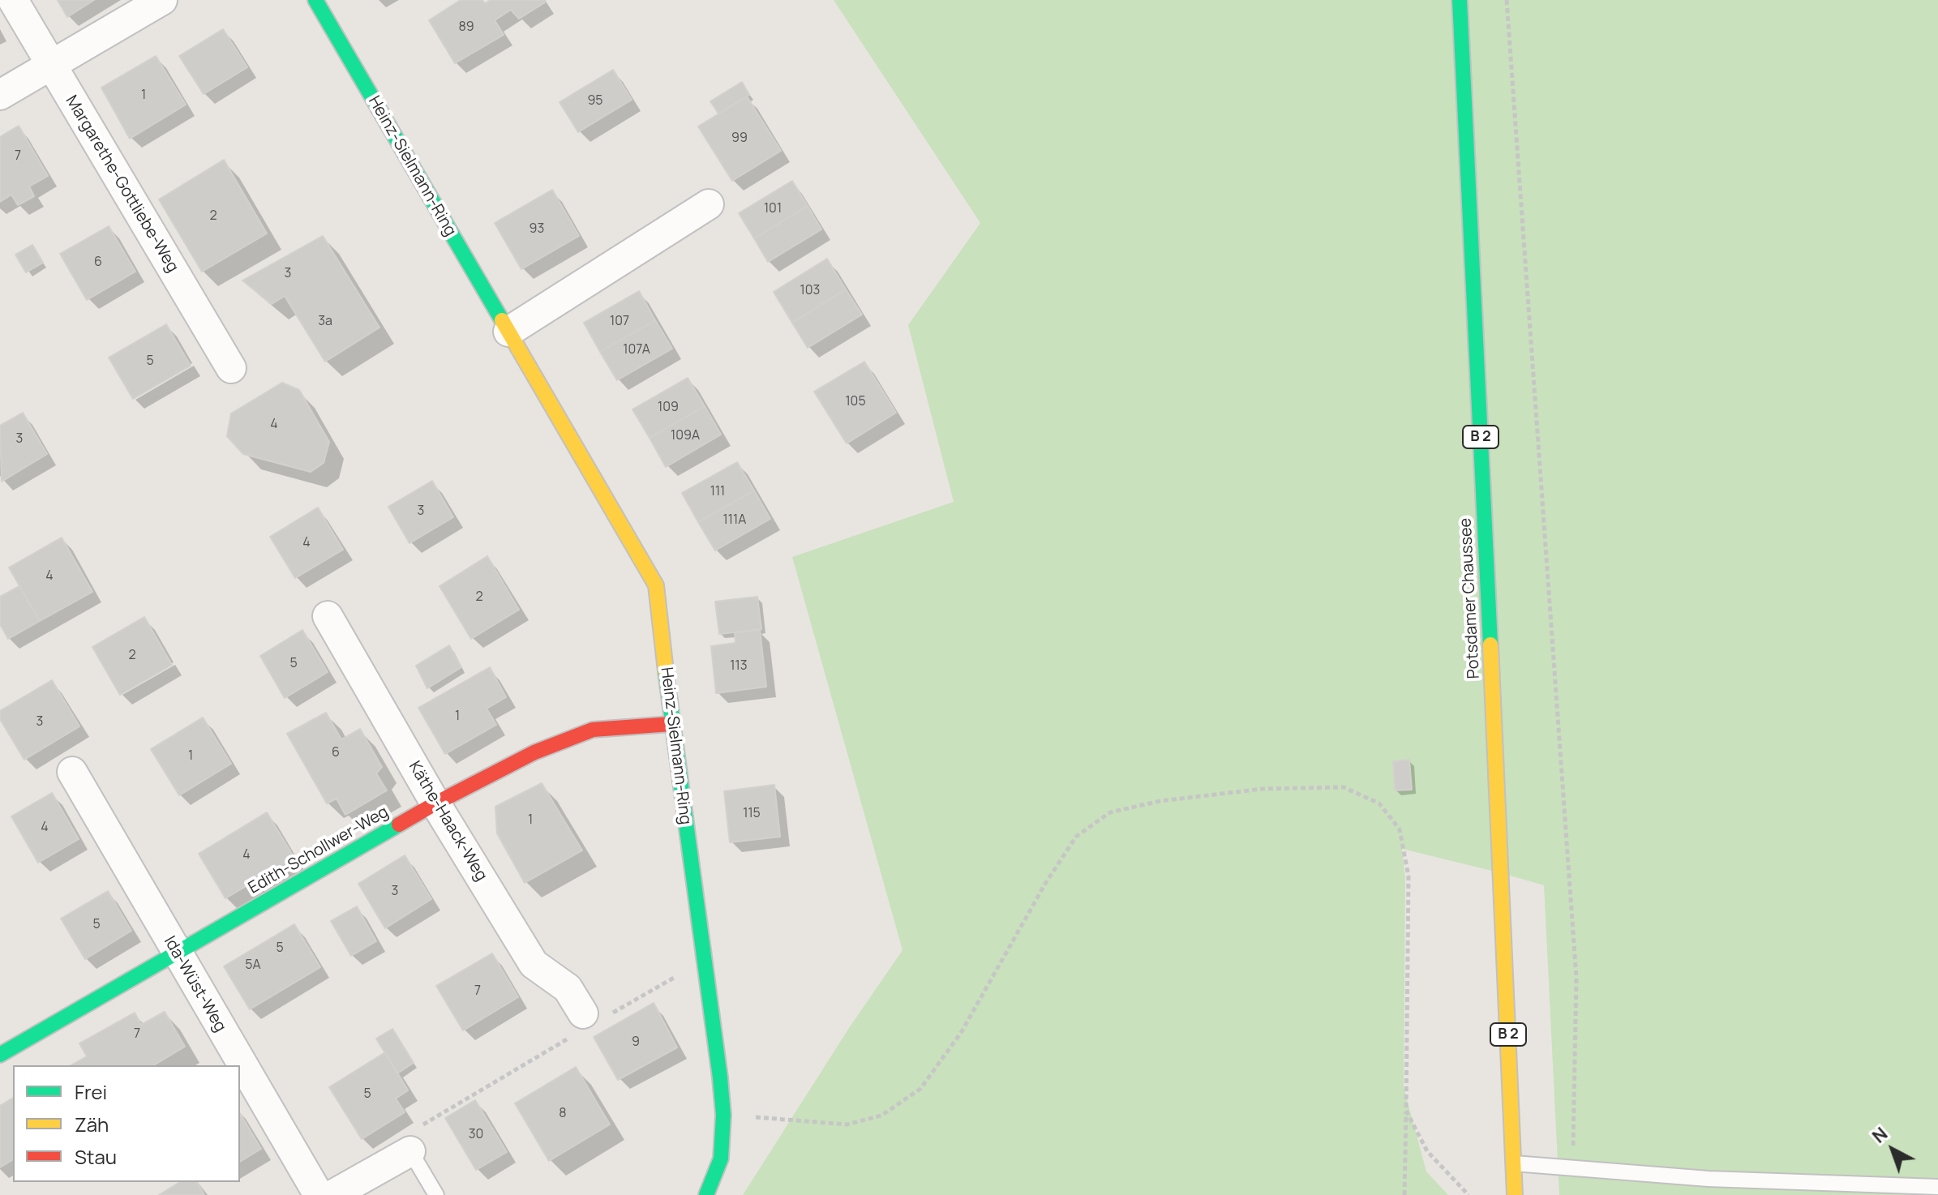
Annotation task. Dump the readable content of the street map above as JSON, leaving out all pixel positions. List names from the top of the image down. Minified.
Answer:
{"streets":{"street":["Heinz-Sielmann-Ring","Margarethe-Gottliebe-Weg","B 2","Potsdamer Chaussee","Käthe-Haack-Weg","Edith-Schollwer-Weg","Ida-Wüst-Weg"]},"crossings":[["Heinz-Sielmann-Ring","Edith-Schollwer-Weg"],["Käthe-Haack-Weg","Edith-Schollwer-Weg"],["Edith-Schollwer-Weg","Ida-Wüst-Weg"]],"house_numbers":["89","1","95","99","7","101","2","93","6","3","103","3a","107","107A","5","105","109","4","109A","3","111","3","111A","4","4","2","2","5","113","1","3","6","1","115","1","4","4","3","5","5","5A","7","7","9","5","8","30"],"legend":["Frei","Zäh","Stau"],"north":"top left"}
